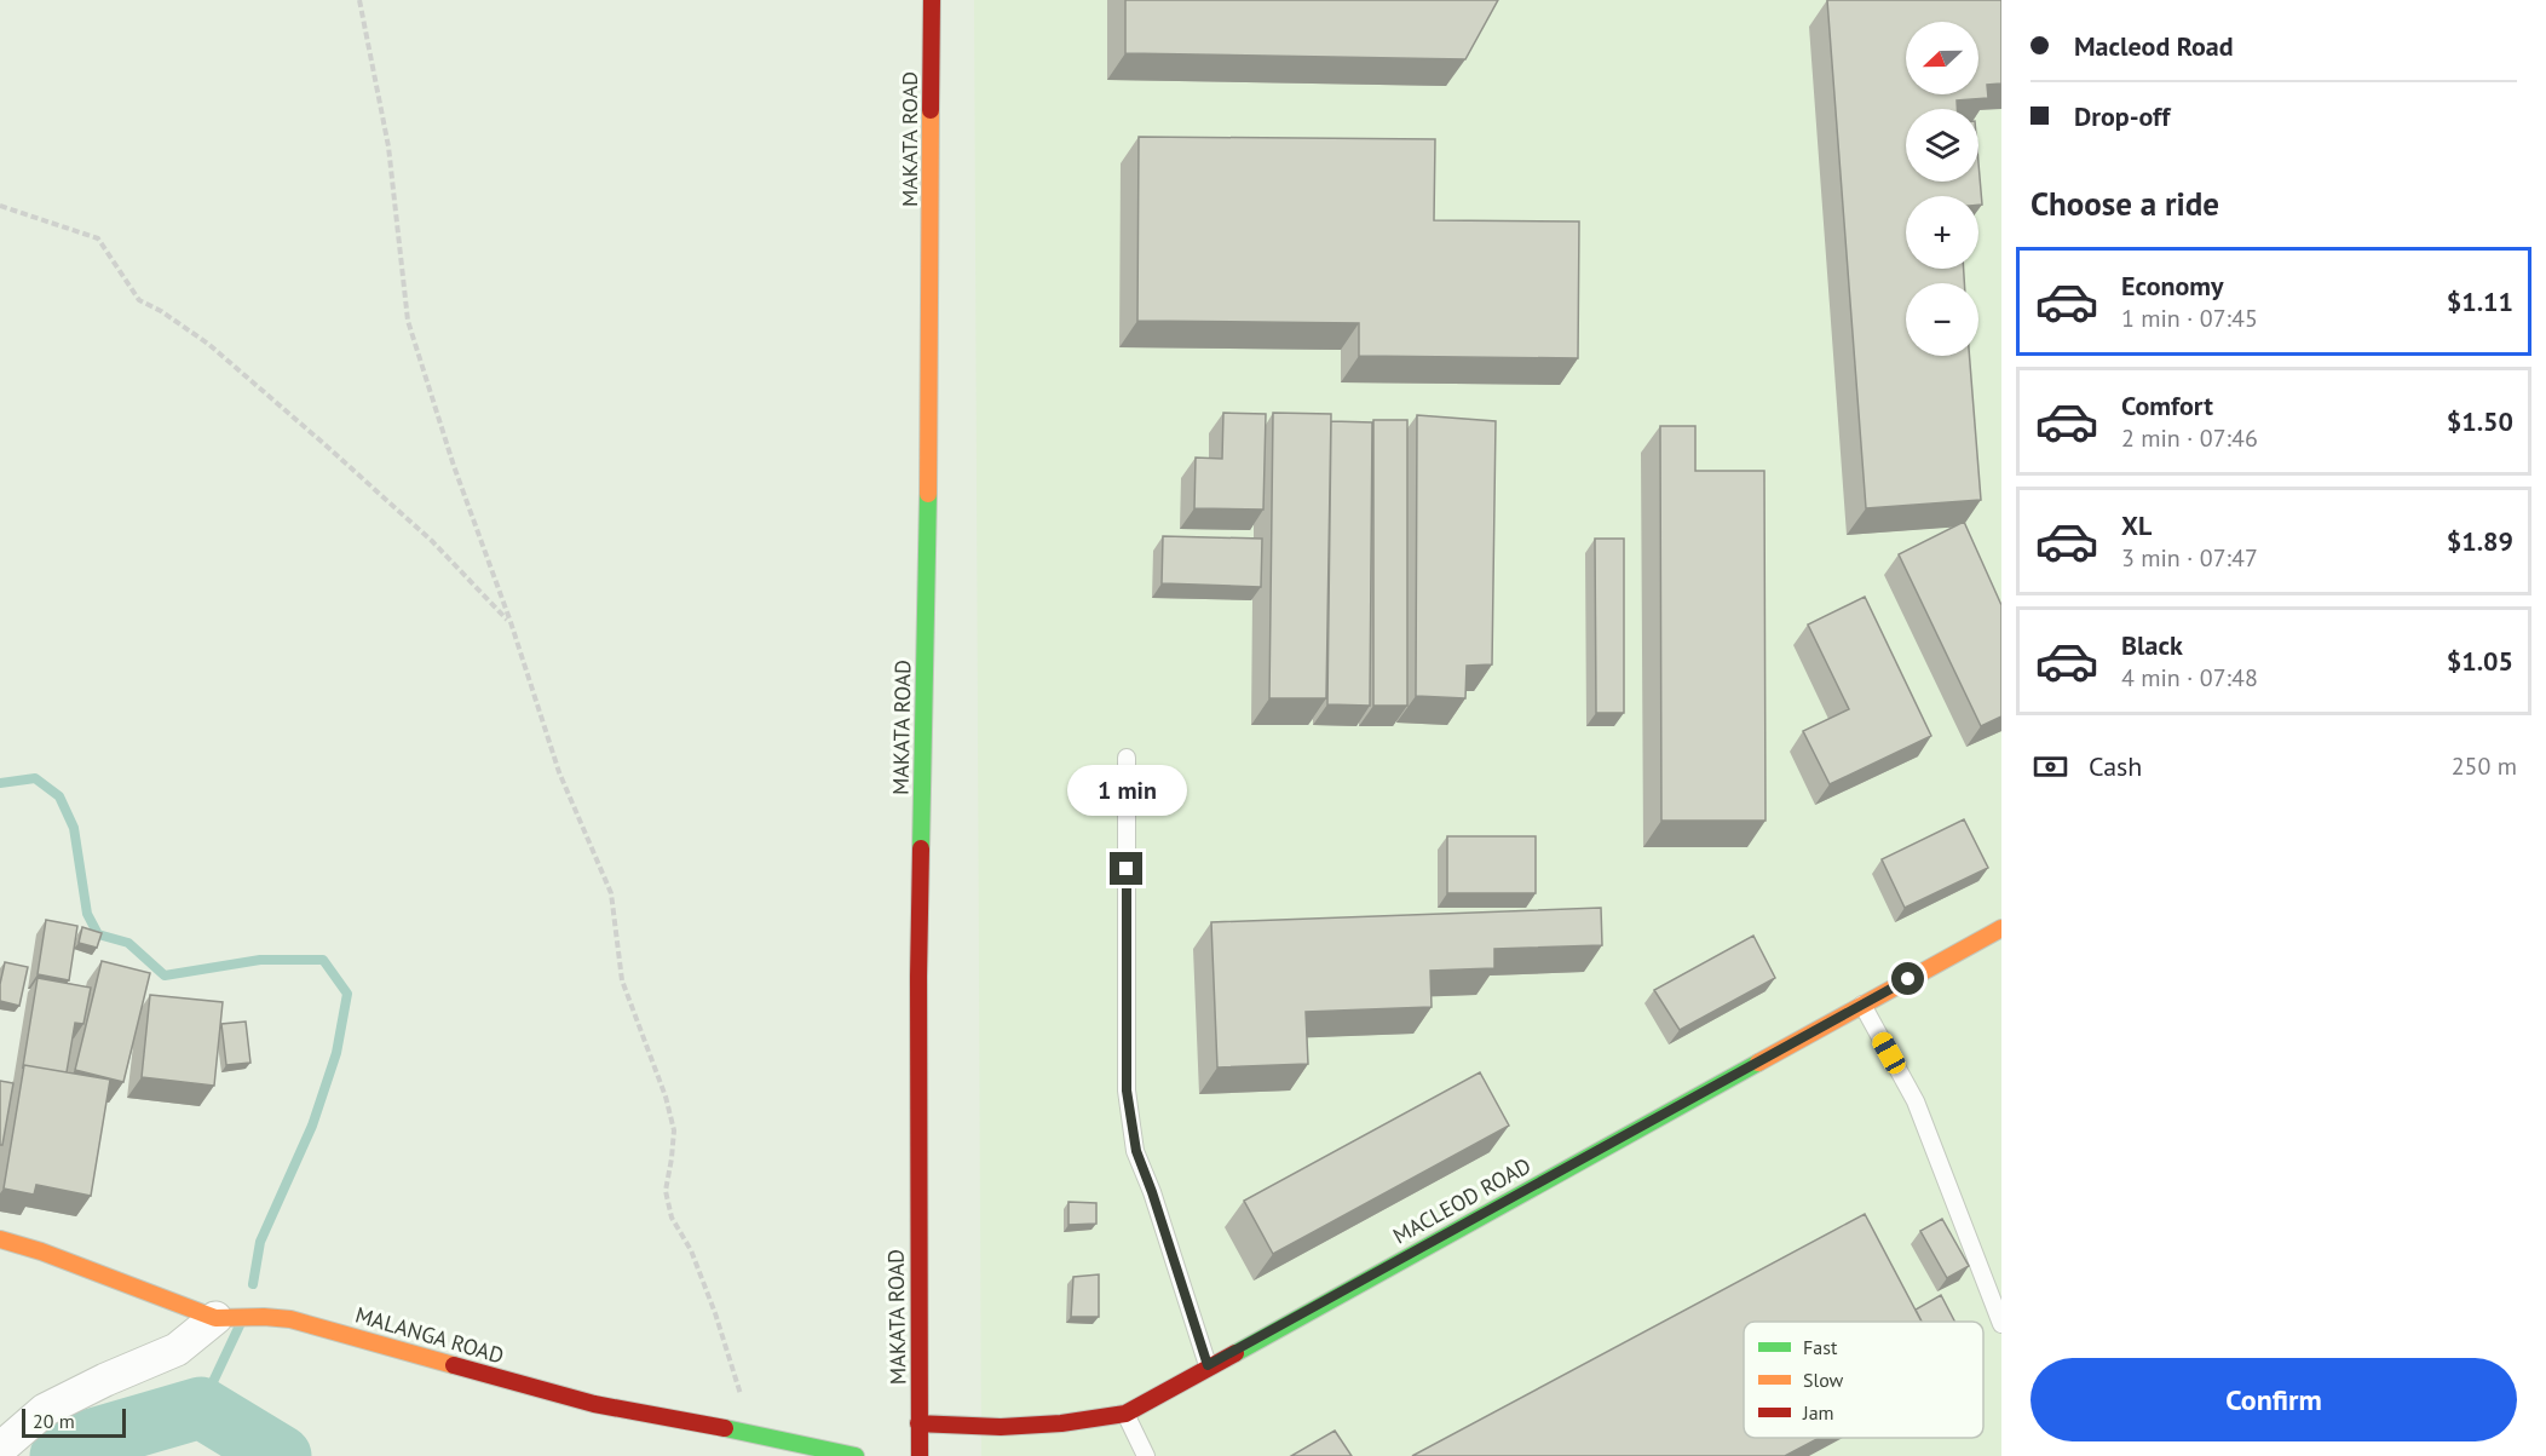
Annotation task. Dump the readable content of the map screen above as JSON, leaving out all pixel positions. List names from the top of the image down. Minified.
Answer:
{"streets":{"street":["MAKATA ROAD","MACLEOD ROAD","MALANGA ROAD"]},"crossings":[["MAKATA ROAD","MACLEOD ROAD"]],"legend":["Fast","Slow","Jam"],"scale_bar":"20 m","north":"left","page":{"banner":["Macleod Road","Drop-off"],"map_buttons":["+","−"],"heading":"Choose a ride","list":[{"name":"Economy","note":"1 min · 07:45","value":"$1.11"},{"name":"Comfort","note":"2 min · 07:46","value":"$1.50"},{"name":"XL","note":"3 min · 07:47","value":"$1.89"},{"name":"Black","note":"4 min · 07:48","value":"$1.05"}],"pay":["Cash","250 m"],"bubble":"1 min","buttons":"Confirm","scale":"20 m"}}
